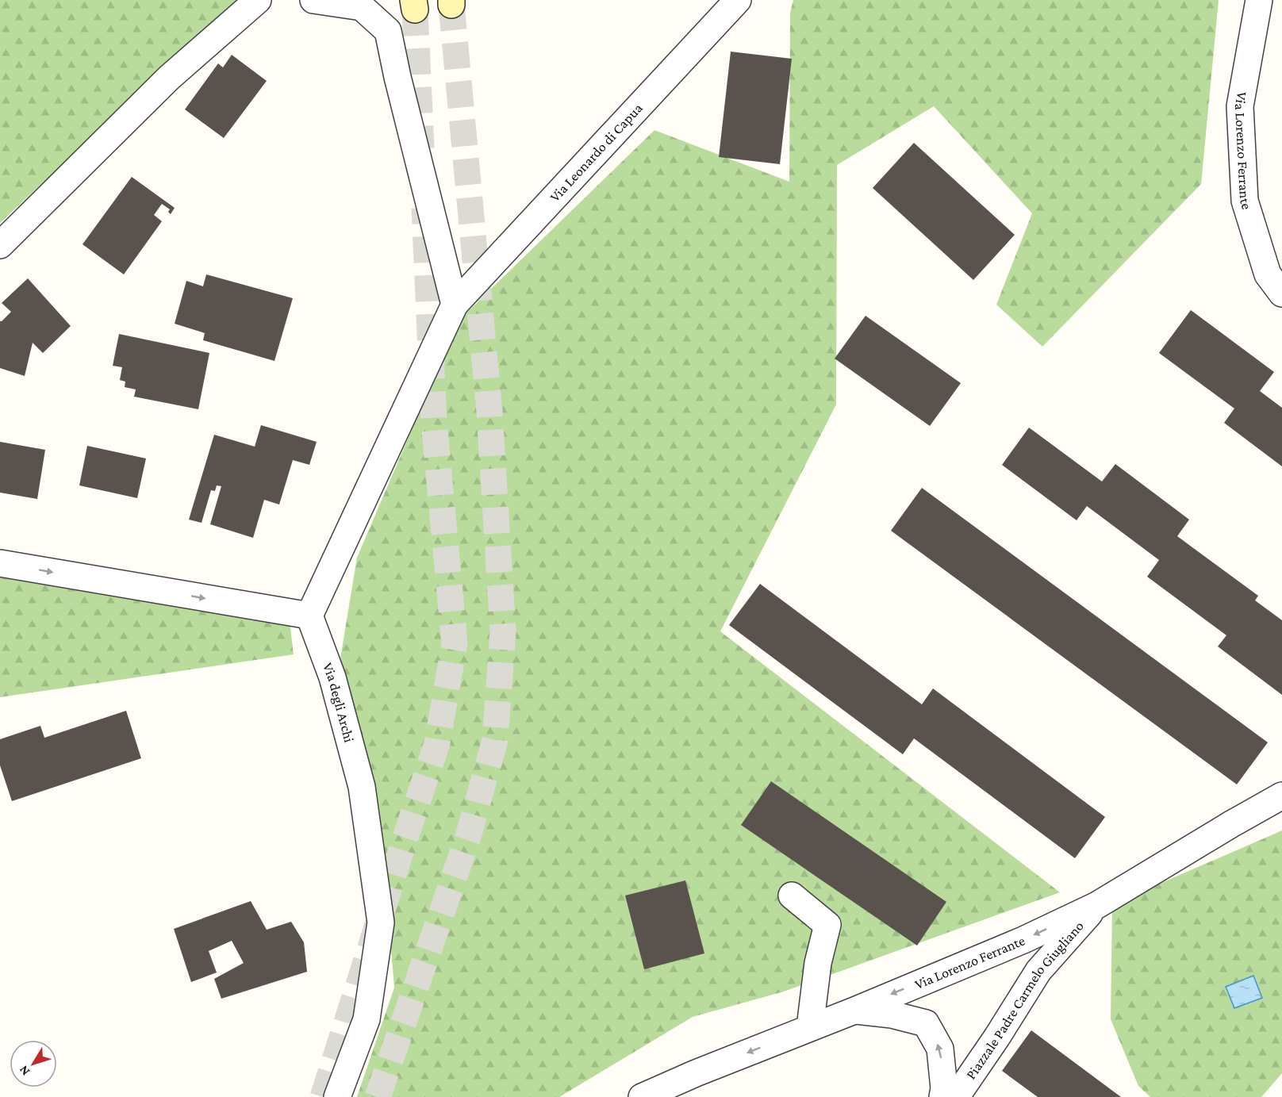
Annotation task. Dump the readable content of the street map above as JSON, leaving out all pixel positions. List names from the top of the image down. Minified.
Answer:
{"streets":{"street":["Via Lorenzo Ferrante","Via Leonardo di Capua","Via degli Archi","Piazzale Padre Carmelo Giugliano"]},"crossings":[["Via Lorenzo Ferrante","Piazzale Padre Carmelo Giugliano"],["Via Leonardo di Capua","Via degli Archi"]],"one_way":["Via Lorenzo Ferrante"],"north":"bottom left"}
